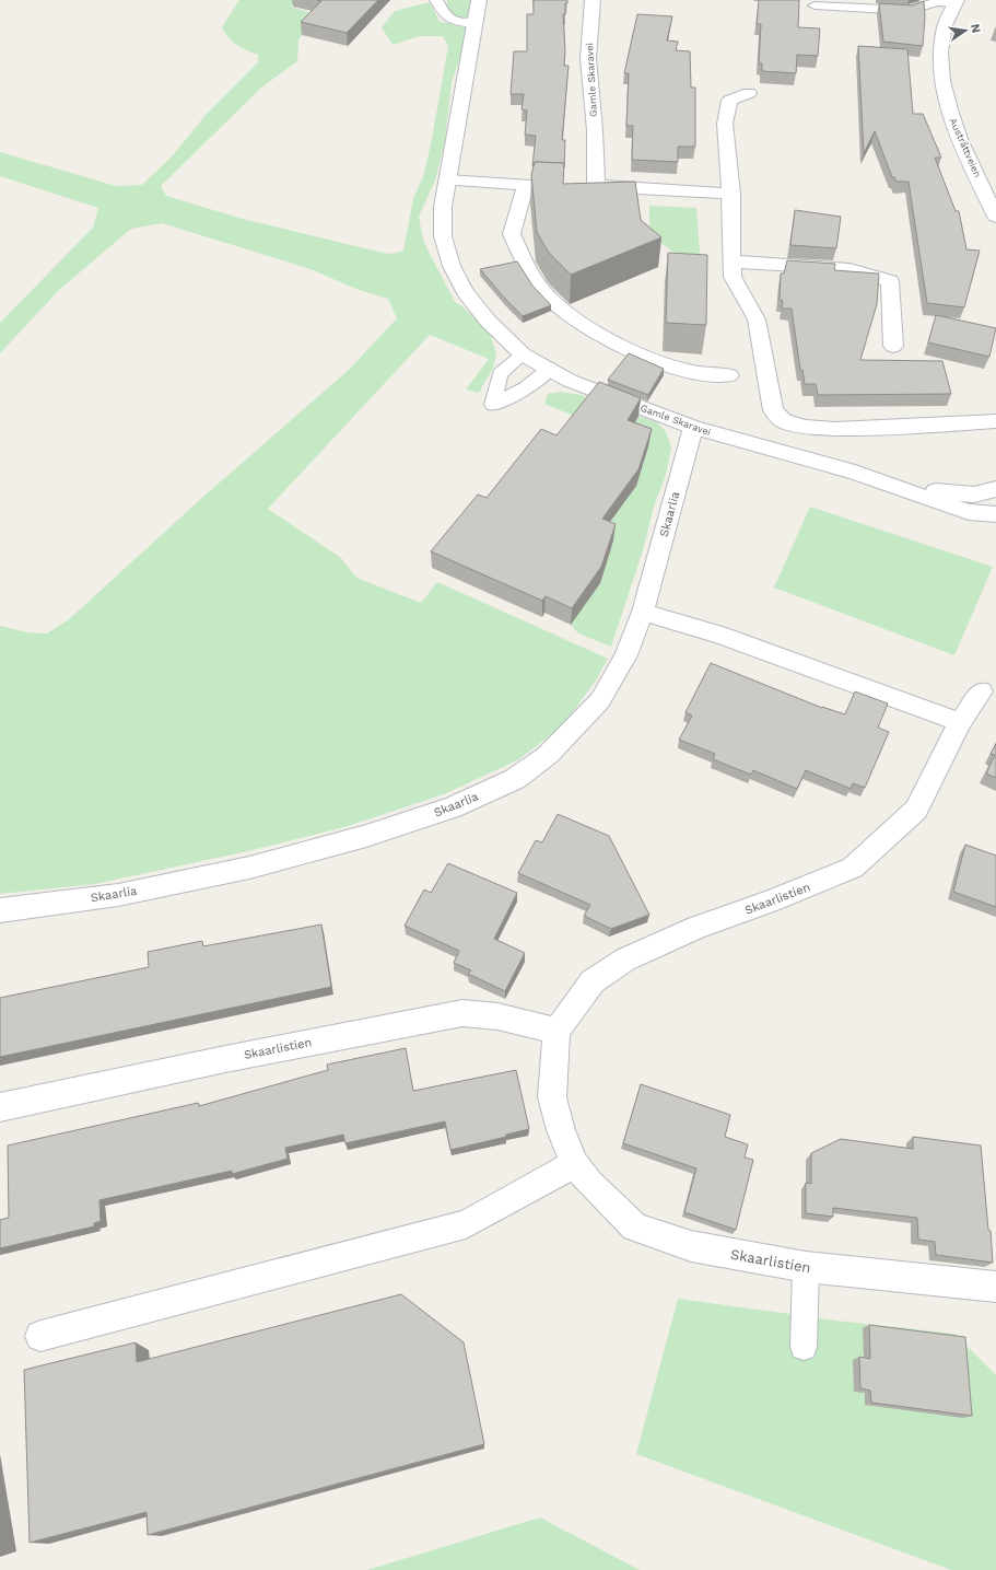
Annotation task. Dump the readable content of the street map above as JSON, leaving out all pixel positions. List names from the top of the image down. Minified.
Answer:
{"streets":{"street":["Gamle Skaravei","Austråttveien","Skaarlia","Skaarlistien"]},"crossings":[["Gamle Skaravei","Skaarlia"]],"north":"right"}
